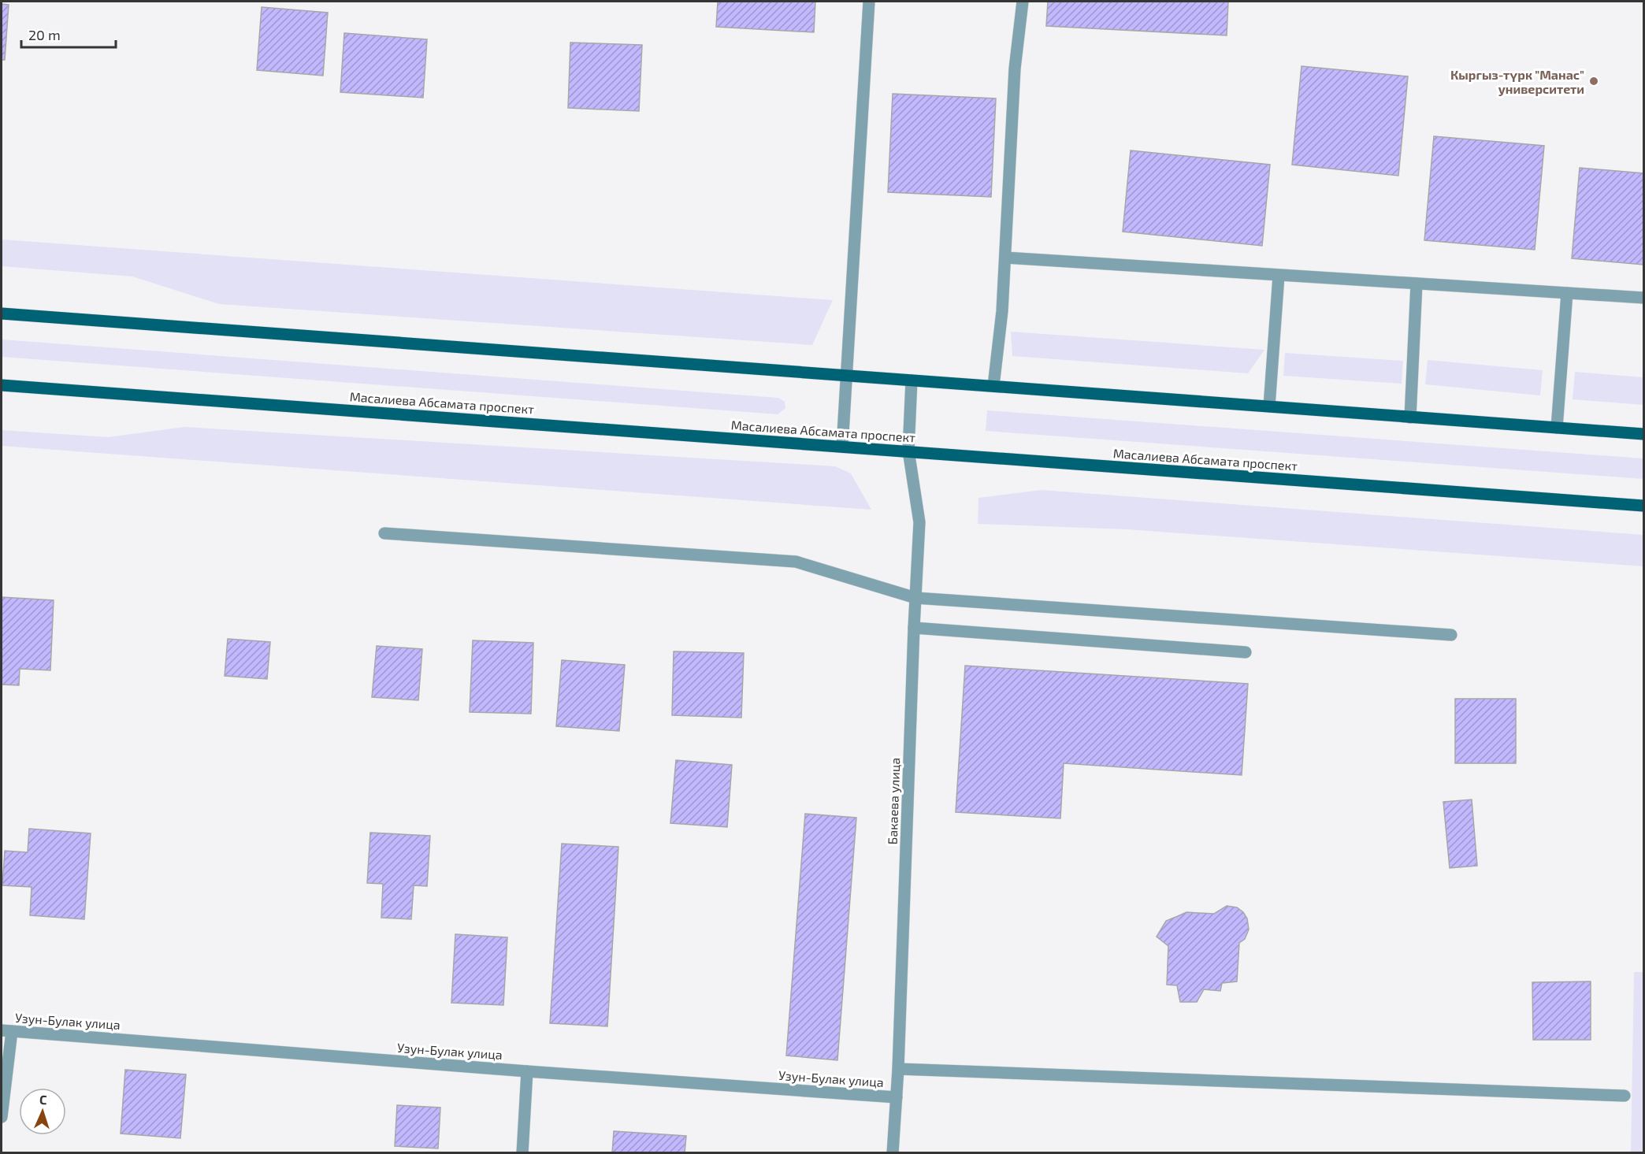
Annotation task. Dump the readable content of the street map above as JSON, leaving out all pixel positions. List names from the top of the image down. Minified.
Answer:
{"streets":{"main road":["Масалиева Абсамата проспект"],"street":["Бакаева улица","Узун-Булак улица"]},"crossings":[["Масалиева Абсамата проспект","Бакаева улица"],["Бакаева улица","Узун-Булак улица"]],"places":["Кыргыз-түрк \"Манас\" университети"],"scale_bar":"20 m","north":"top"}
